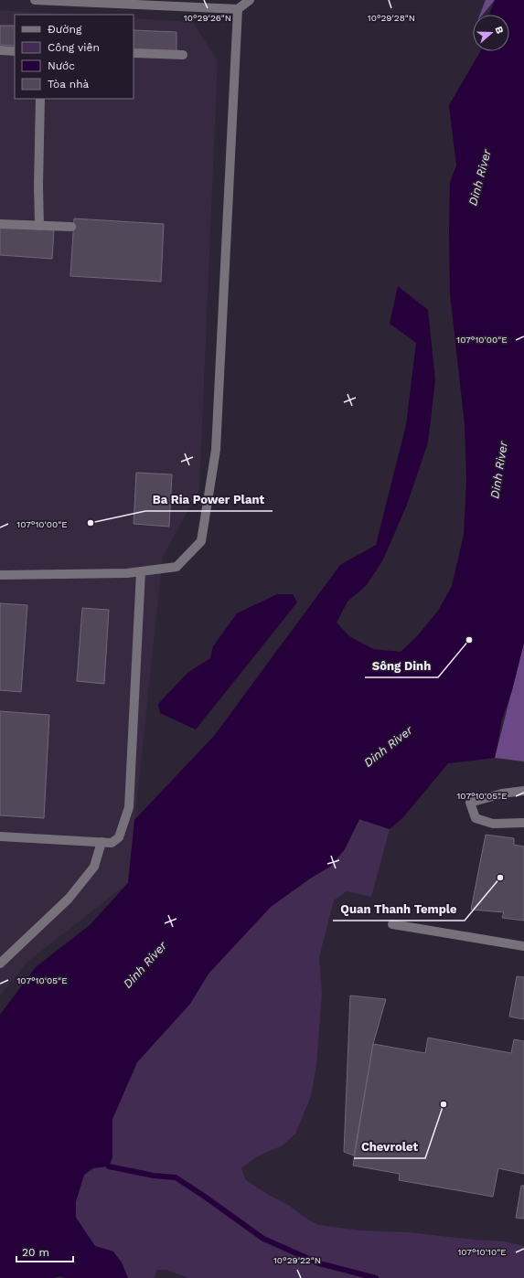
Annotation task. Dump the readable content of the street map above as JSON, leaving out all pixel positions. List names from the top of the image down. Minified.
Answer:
{"water":["Dinh River"],"places":["Ba Ria Power Plant","Sông Dinh","Quan Thanh Temple","Chevrolet"],"legend":["Đường","Công viên","Nước","Tòa nhà"],"scale_bar":"20 m","north":"right","coordinates":["10°29'26\"N","10°29'28\"N","107°10'00\"E","107°10'05\"E","107°10'10\"E","10°29'22\"N"]}
